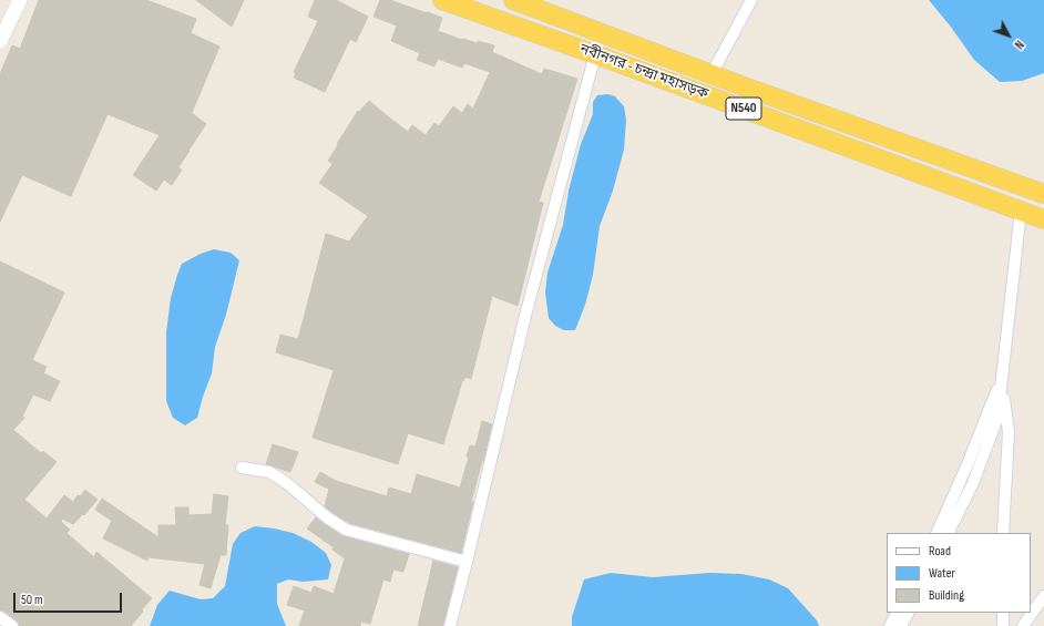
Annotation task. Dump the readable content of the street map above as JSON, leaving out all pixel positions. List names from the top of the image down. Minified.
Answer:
{"streets":{"highway":["নবীনগর - চন্দ্রা মহাসড়ক","N540"]},"legend":["Road","Water","Building"],"scale_bar":"50 m","north":"bottom right"}
